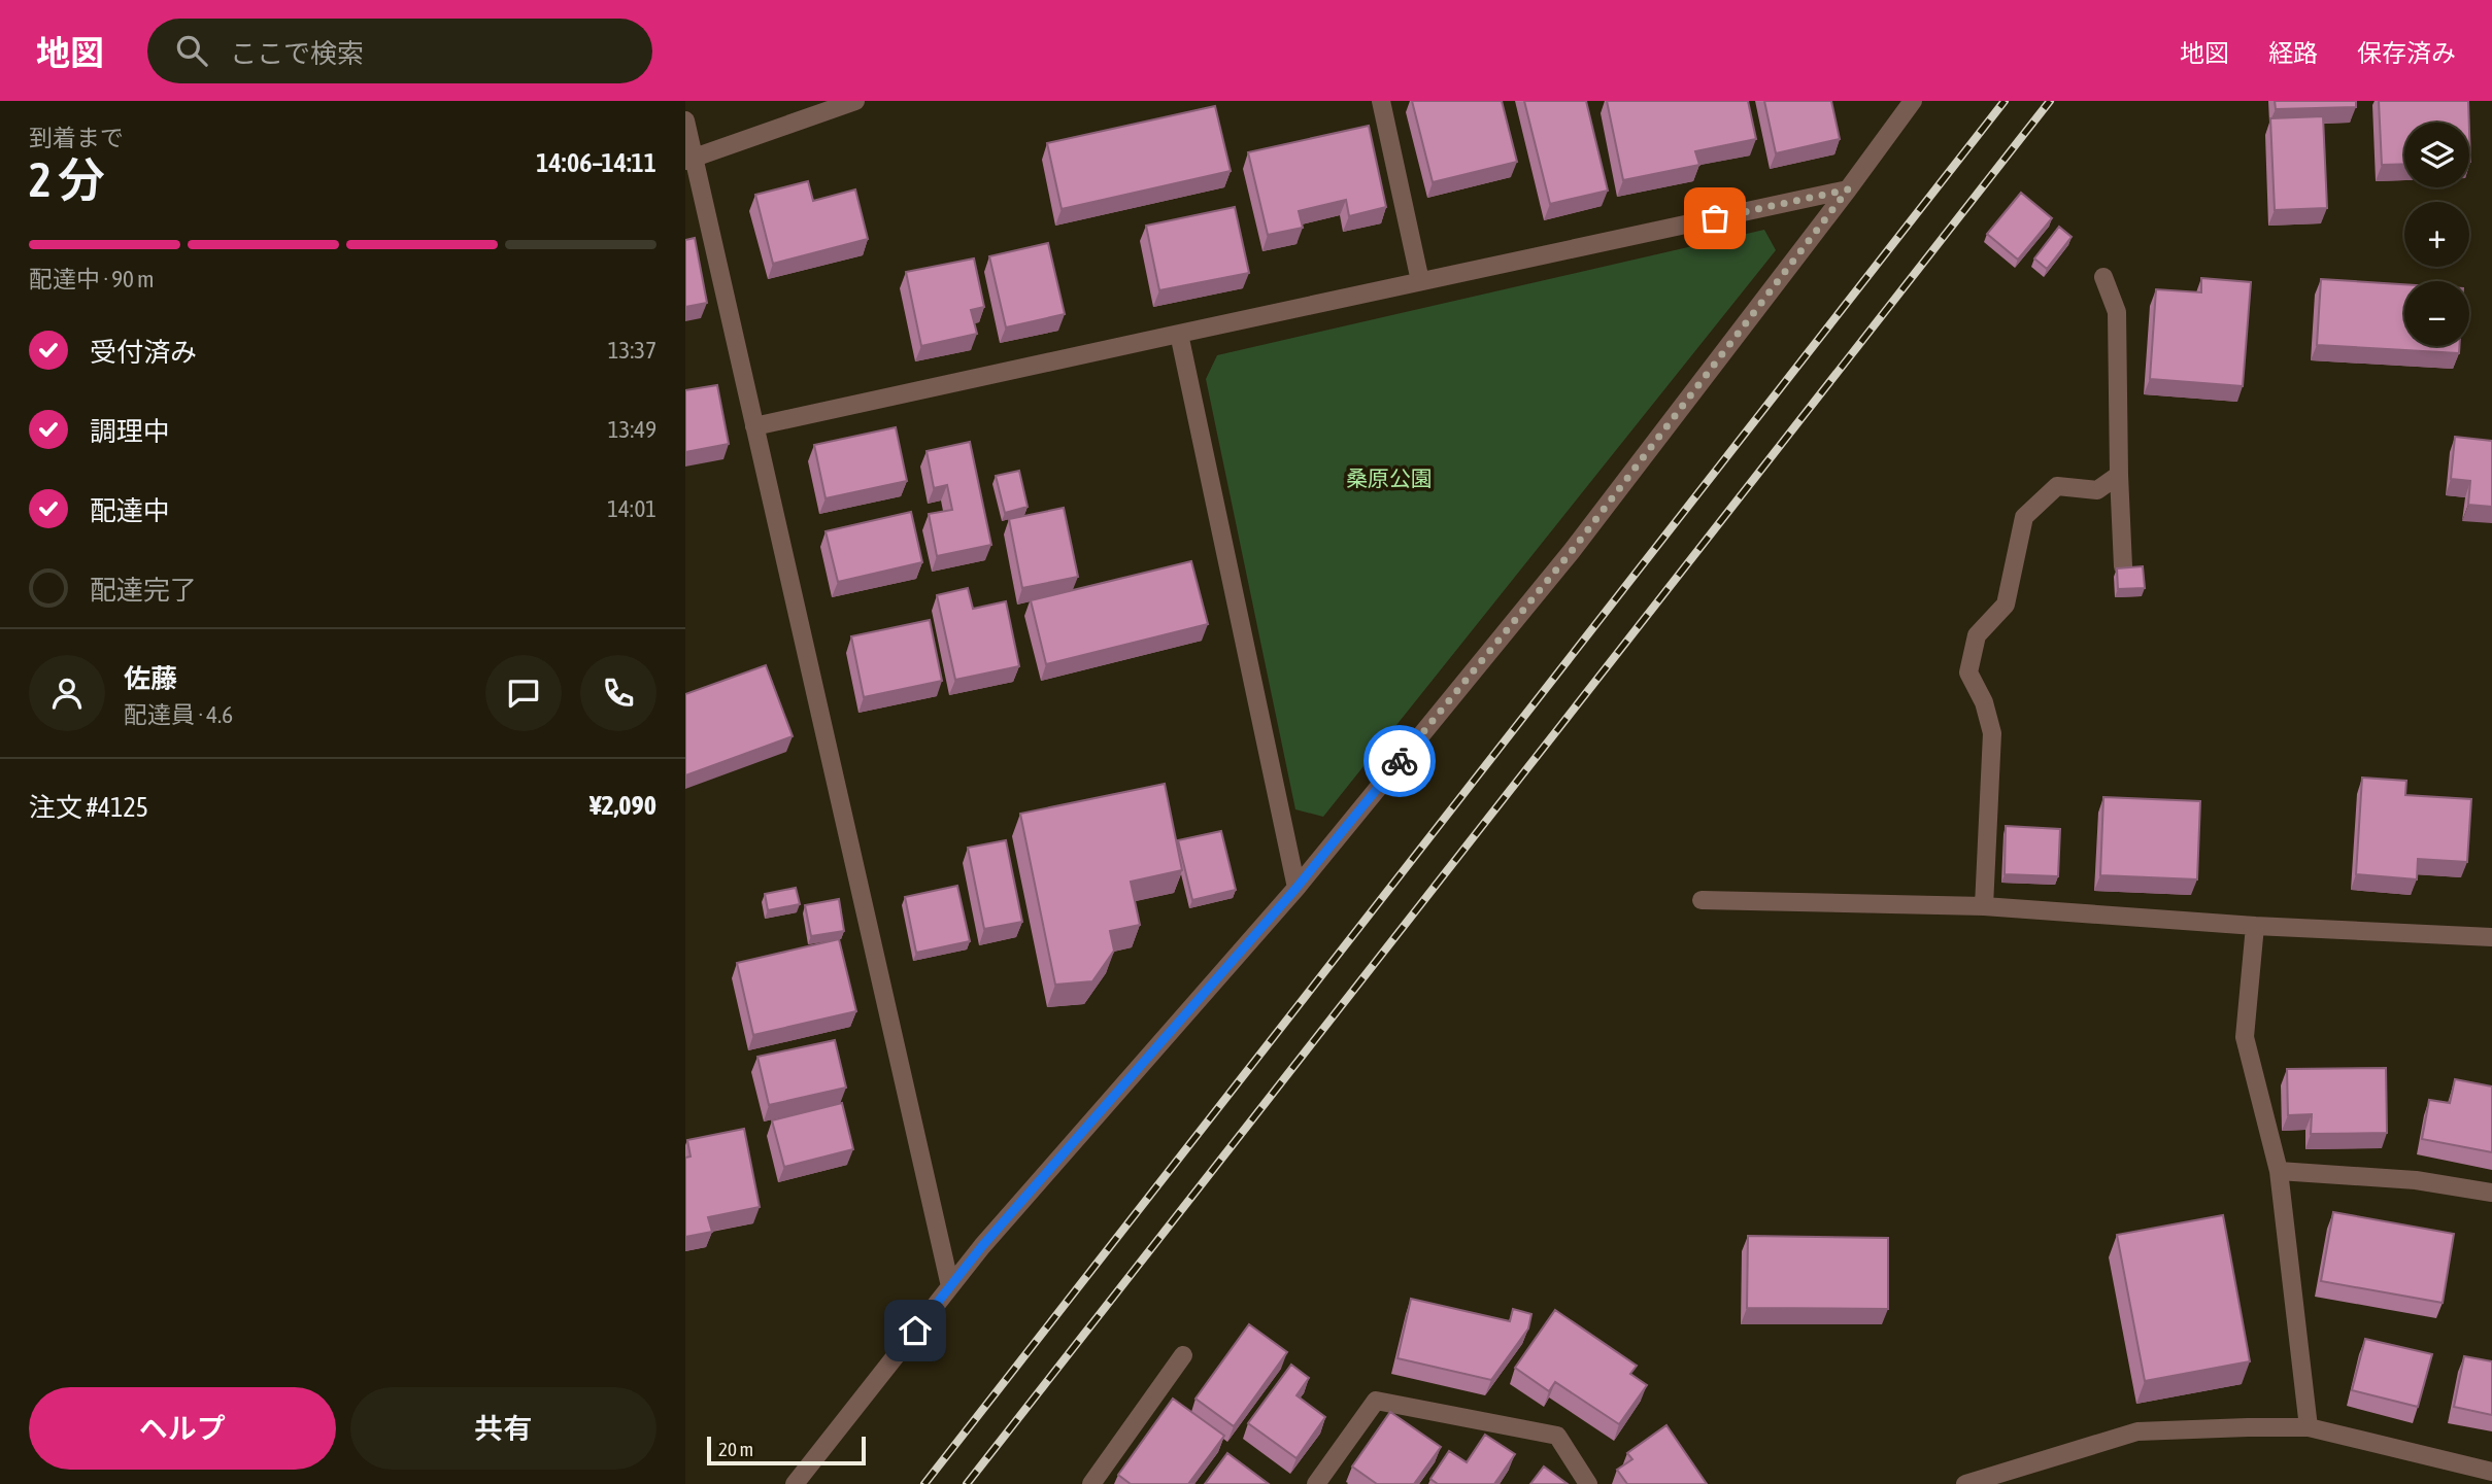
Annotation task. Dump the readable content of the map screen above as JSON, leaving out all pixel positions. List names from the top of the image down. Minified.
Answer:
{"parks":["桑原公園"],"scale_bar":"20 m","page":{"header":"地図","search":"ここで検索","nav":["地図","経路","保存済み"],"heading":["2 分","到着まで","14:06–14:11"],"panel":["佐藤","配達員 · 4.6","注文 #4125","¥2,090"],"map_buttons":["+","−"],"bar":"配達中 · 90 m","list":[["受付済み","13:37"],["調理中","13:49"],["配達中","14:01"],"配達完了"],"buttons":["ヘルプ","共有"],"scale":"20 m"}}
